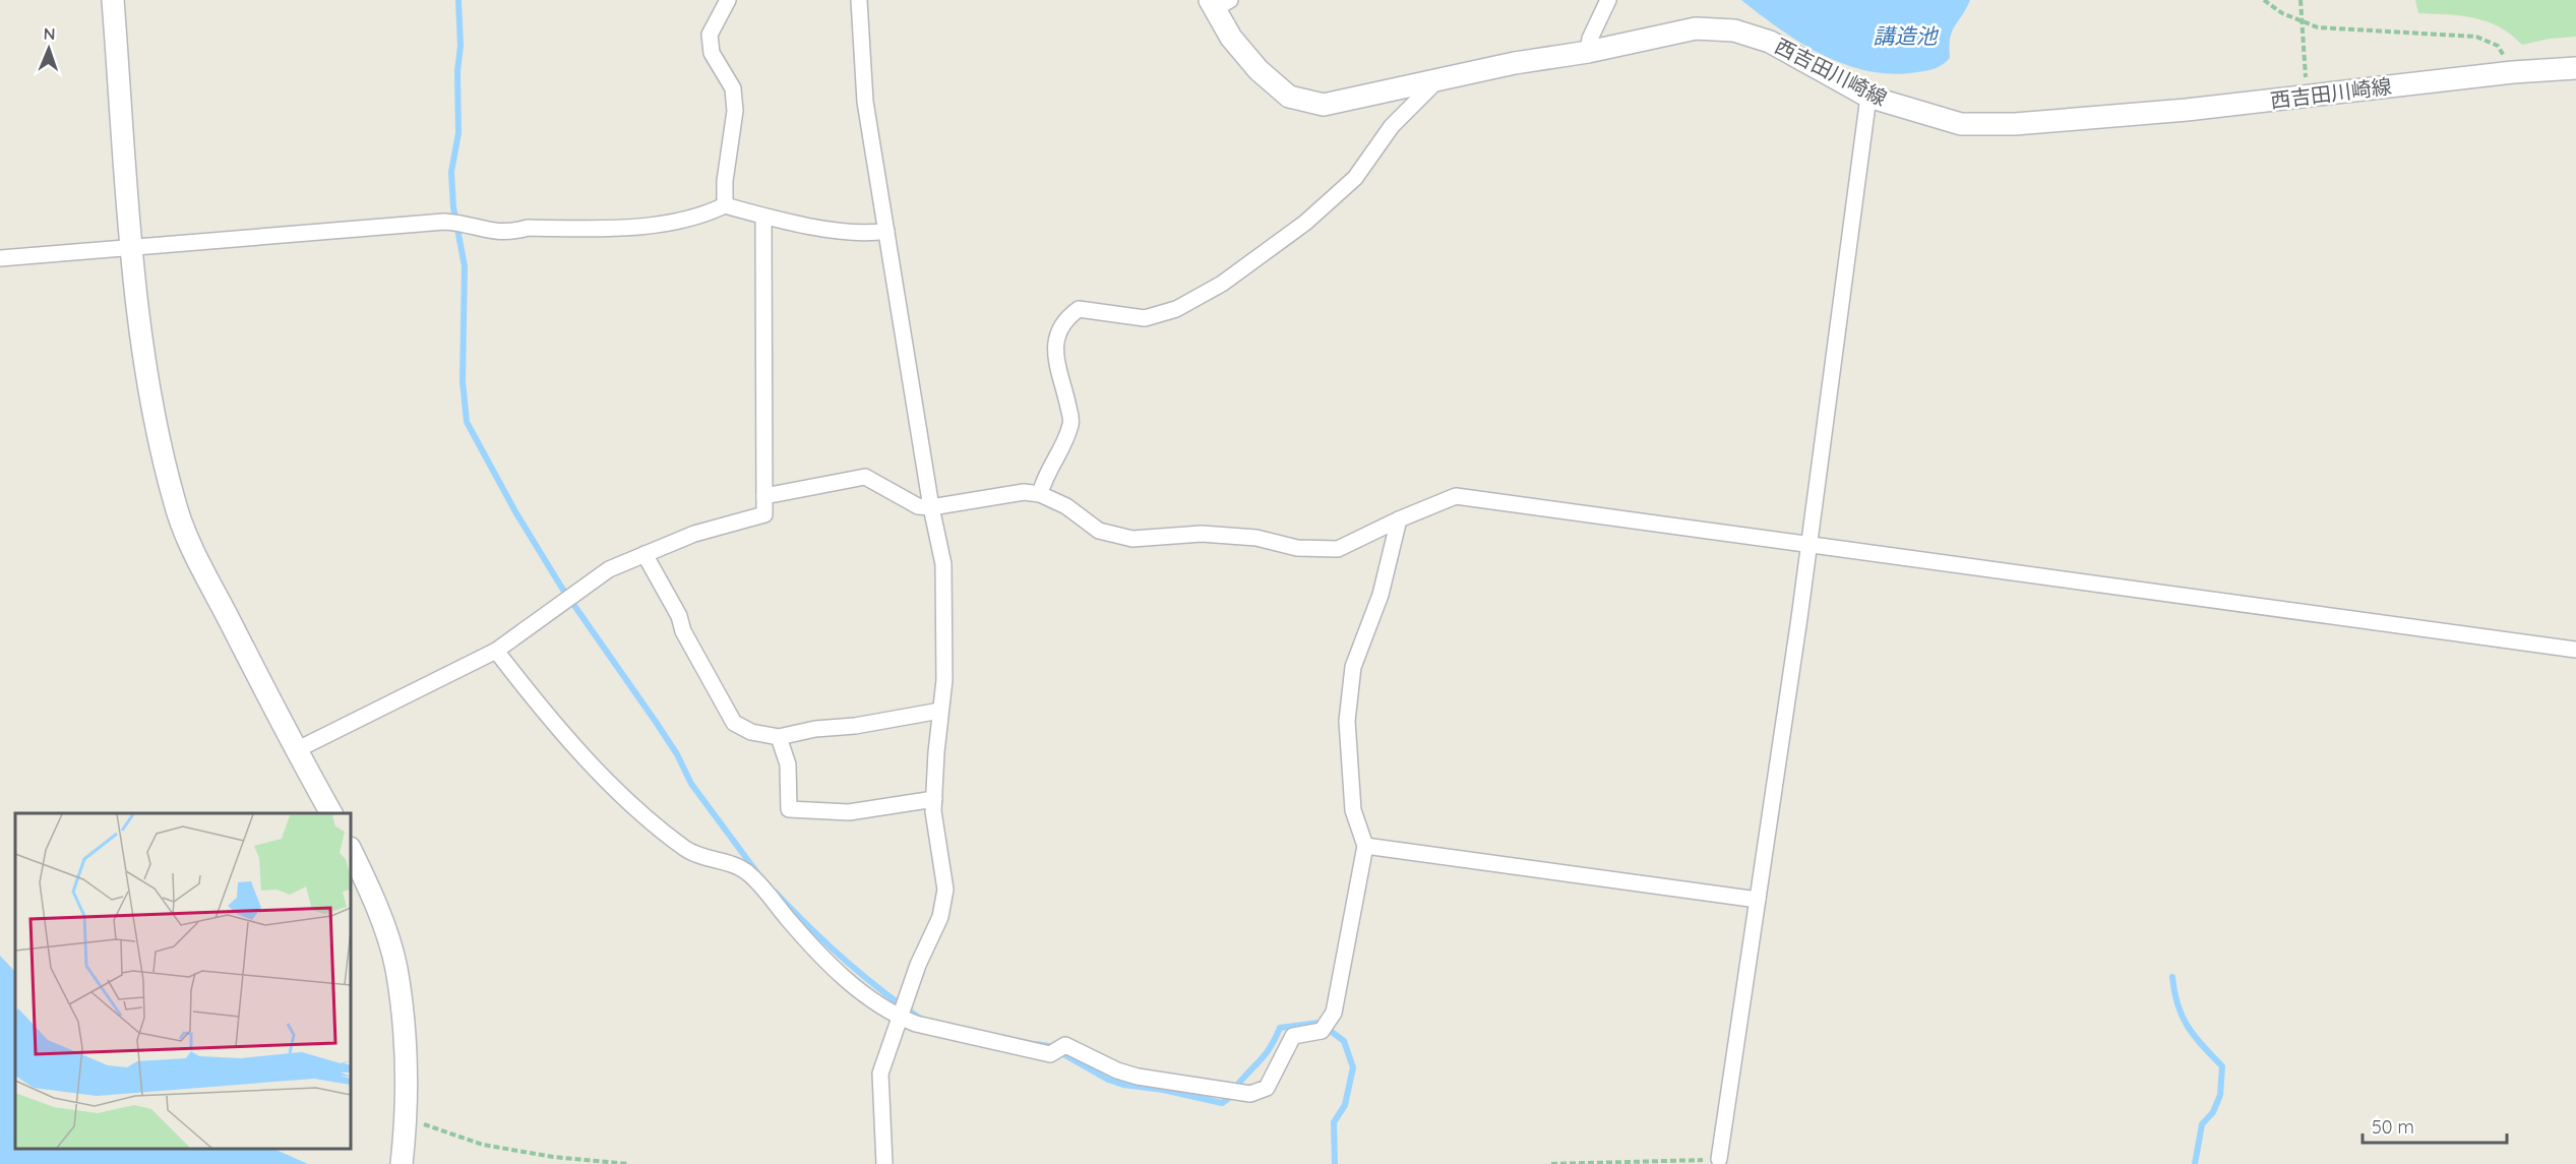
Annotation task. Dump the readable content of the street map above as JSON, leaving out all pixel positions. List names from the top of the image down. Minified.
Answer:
{"streets":{"main road":["西吉田川崎線"]},"water":["講造池"],"scale_bar":"50 m","north":"top"}
